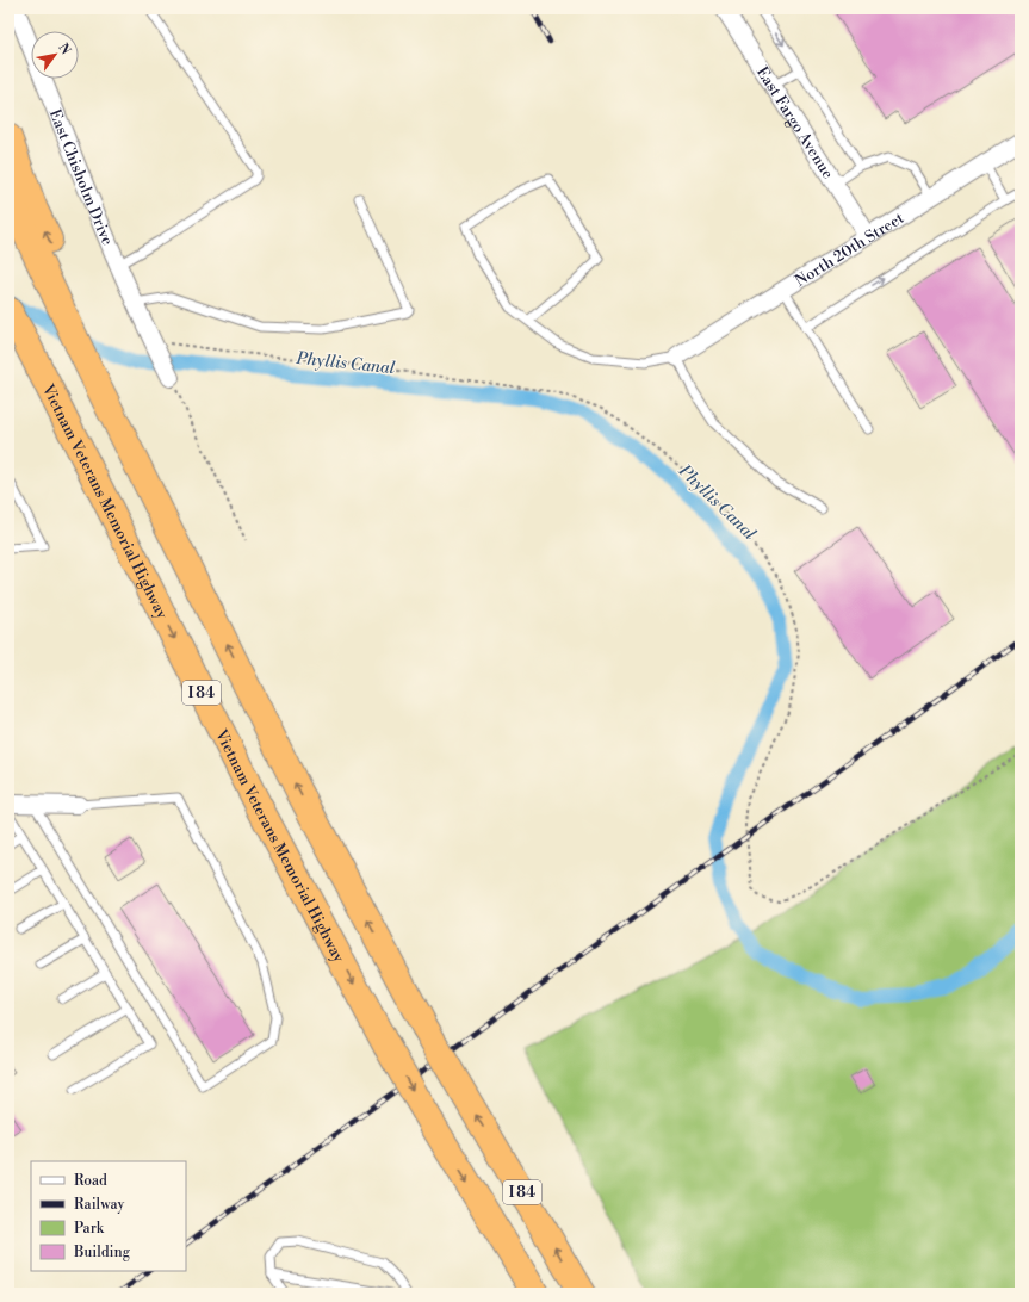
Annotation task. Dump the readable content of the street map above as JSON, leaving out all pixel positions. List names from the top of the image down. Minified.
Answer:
{"streets":{"highway":["Vietnam Veterans Memorial Highway","I 84"],"street":["East Fargo Avenue","East Chisholm Drive","North 20th Street"]},"crossings":[["East Fargo Avenue","North 20th Street"]],"water":["Phyllis Canal"],"legend":["Road","Railway","Park","Building"],"north":"top right"}
